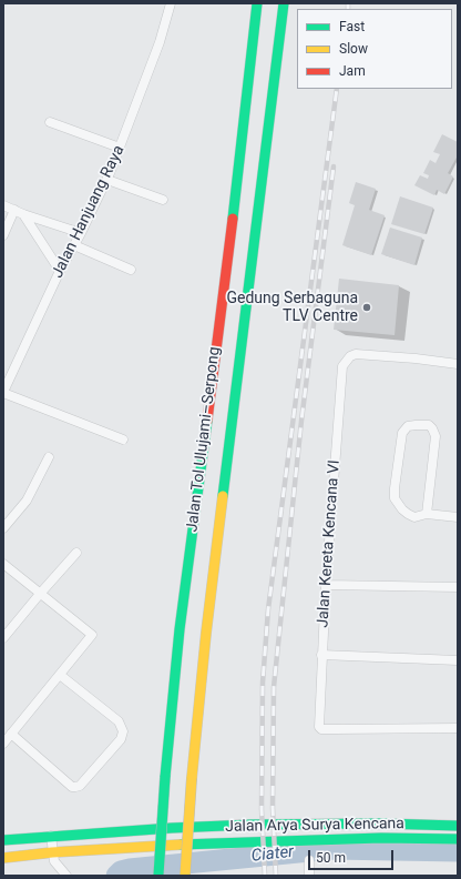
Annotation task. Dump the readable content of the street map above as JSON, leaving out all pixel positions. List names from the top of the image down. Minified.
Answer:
{"streets":{"main road":["Jalan Tol Ulujami–Serpong","Jalan Arya Surya Kencana"],"street":["Jalan Hanjuang Raya","Jalan Kereta Kencana VI"]},"water":["Ciater"],"places":["Gedung Serbaguna TLV Centre"],"legend":["Fast","Slow","Jam"],"scale_bar":"50 m"}
